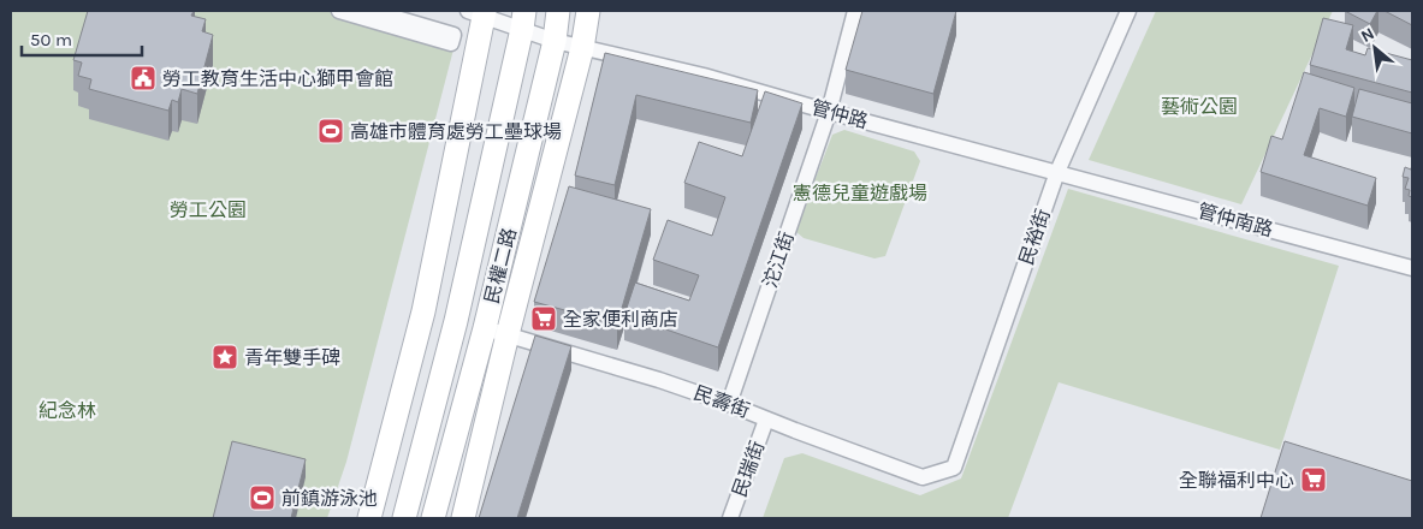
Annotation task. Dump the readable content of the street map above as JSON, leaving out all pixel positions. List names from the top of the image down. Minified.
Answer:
{"streets":{"street":["管仲路","管仲南路","民裕街","沱江街","民權二路","民壽街","民瑞街"]},"crossings":[["管仲路","管仲南路"],["管仲路","民裕街"],["管仲路","沱江街"],["管仲路","民權二路"],["管仲南路","民裕街"],["民裕街","民壽街"],["沱江街","民壽街"],["民權二路","民壽街"],["民壽街","民瑞街"]],"parks":["藝術公園","憲德兒童遊戲場","勞工公園","紀念林"],"places":{"public building":["勞工教育生活中心獅甲會館"],"sports":["高雄市體育處勞工壘球場","前鎮游泳池"],"supermarket":["全家便利商店","全聯福利中心"],"place":["青年雙手碑"]},"scale_bar":"50 m","north":"top left"}
